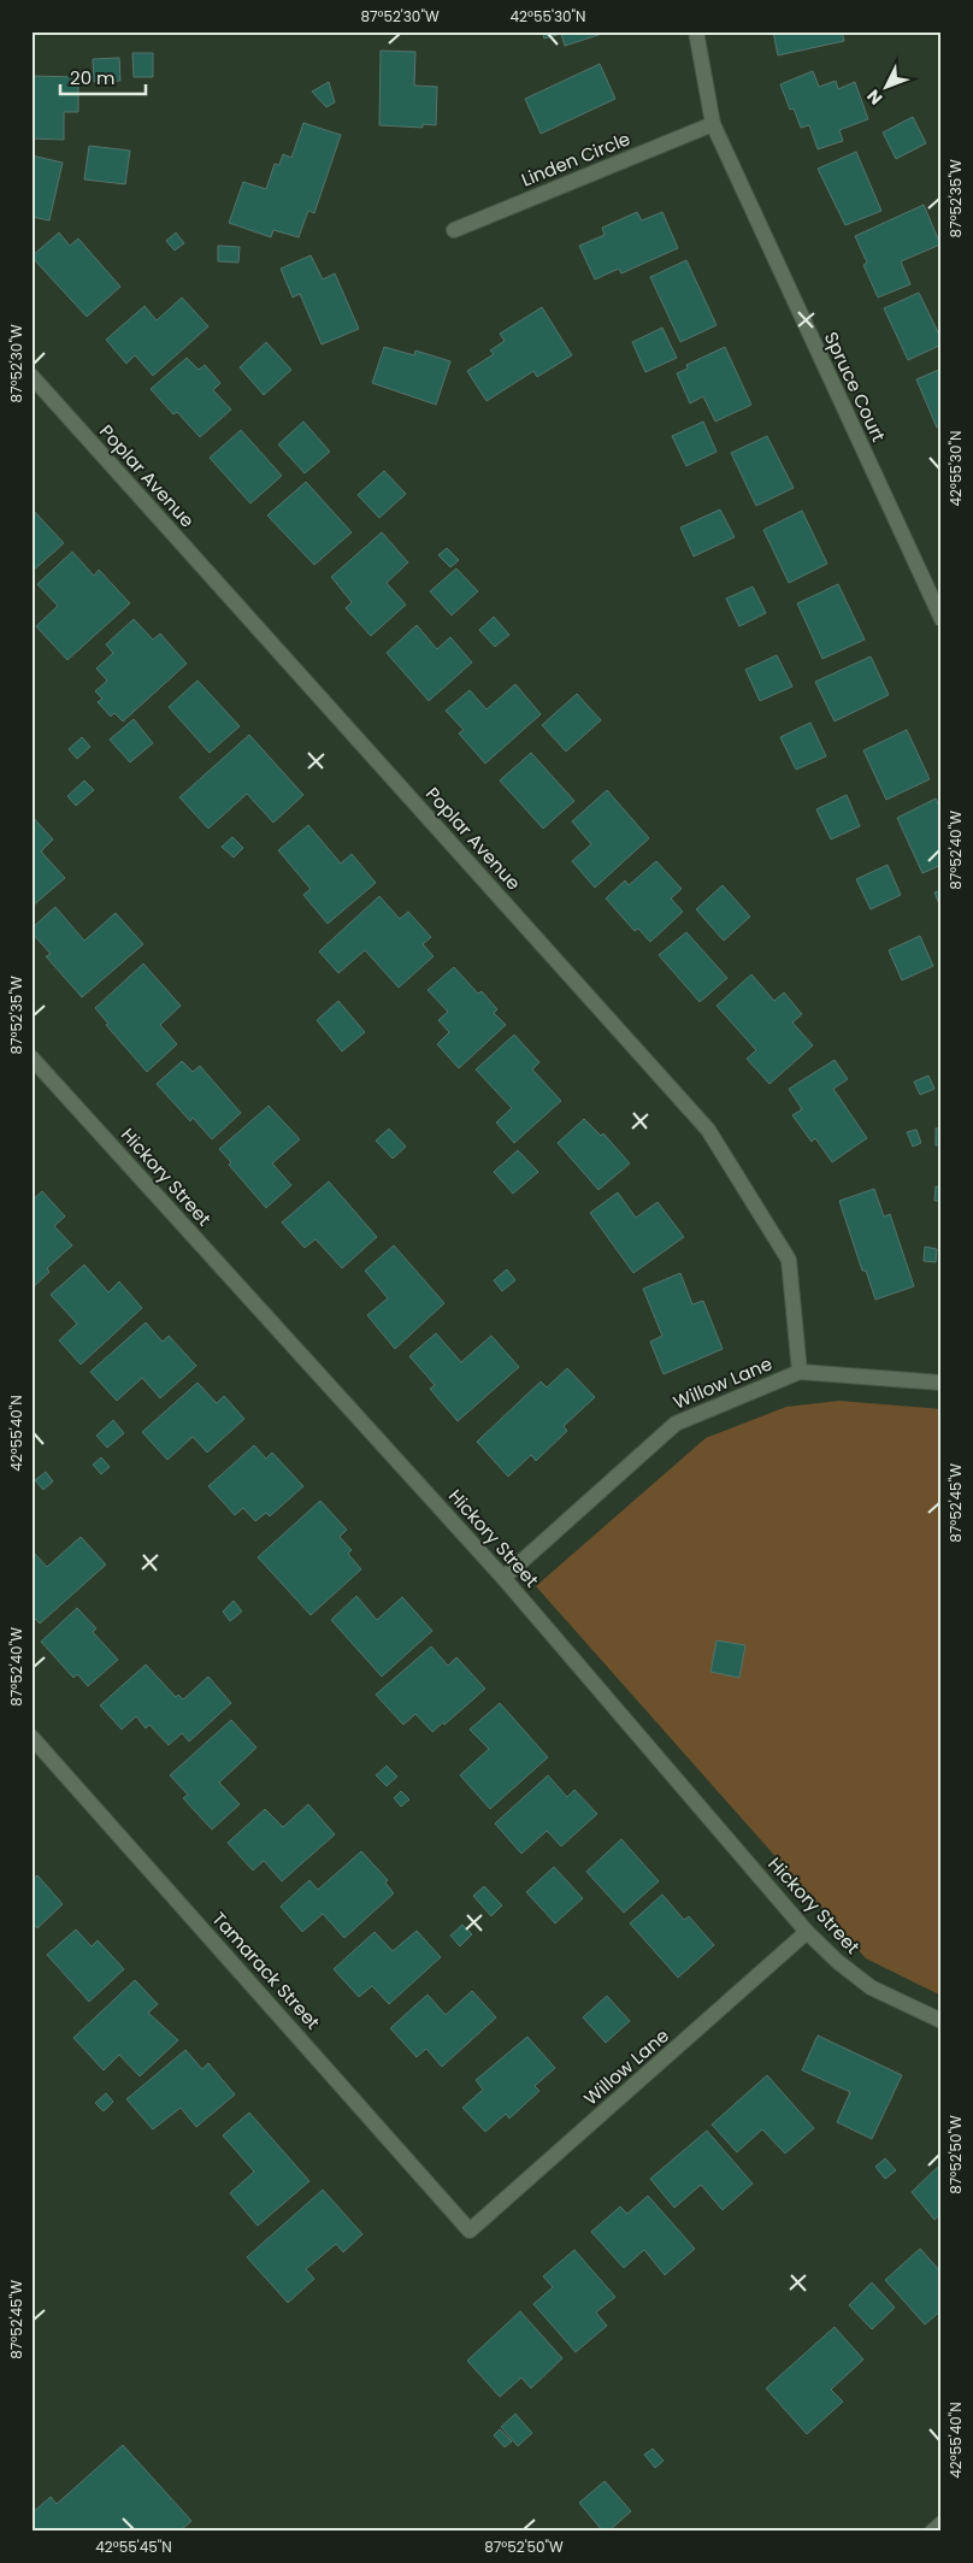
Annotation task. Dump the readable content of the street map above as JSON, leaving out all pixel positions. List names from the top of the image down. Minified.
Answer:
{"streets":{"street":["Linden Circle","Spruce Court","Poplar Avenue","Hickory Street","Willow Lane","Tamarack Street"]},"crossings":[["Linden Circle","Spruce Court"],["Poplar Avenue","Willow Lane"],["Hickory Street","Willow Lane"],["Willow Lane","Tamarack Street"]],"scale_bar":"20 m","north":"bottom left","coordinates":["87°52'30\"W","42°55'30\"N","87°52'35\"W","87°52'40\"W","42°55'40\"N","87°52'45\"W","87°52'50\"W","42°55'45\"N"]}
